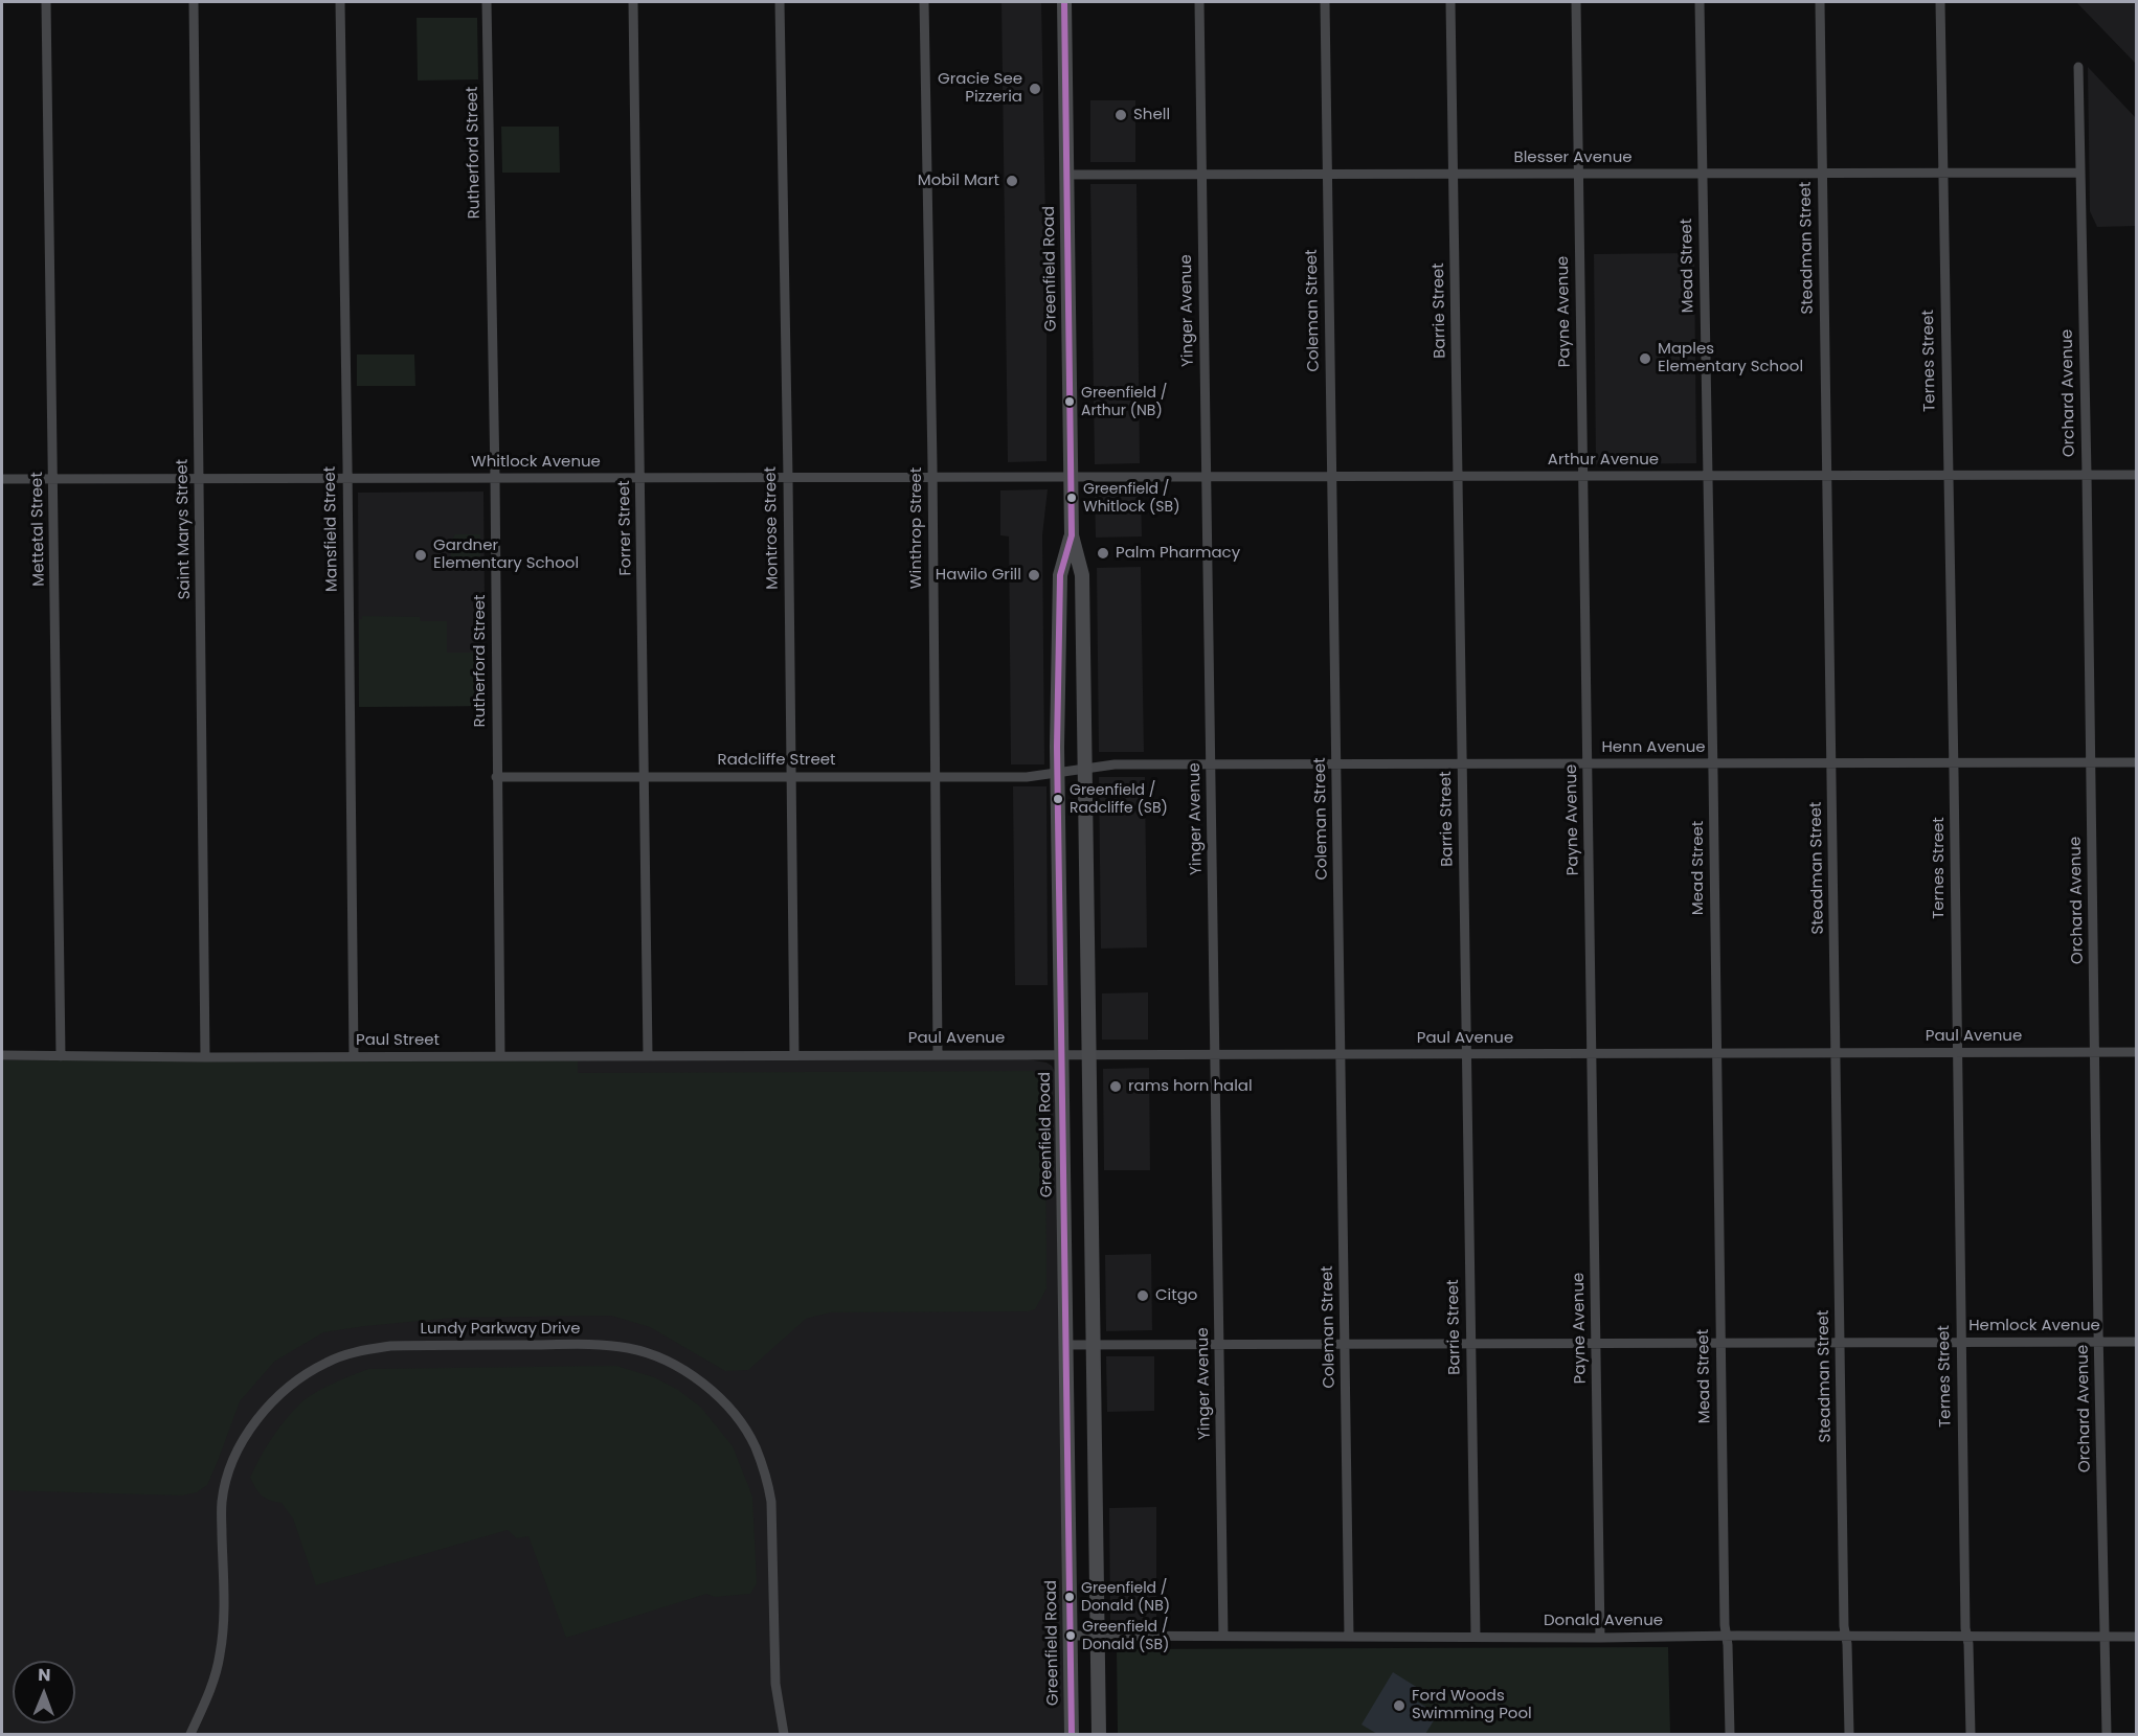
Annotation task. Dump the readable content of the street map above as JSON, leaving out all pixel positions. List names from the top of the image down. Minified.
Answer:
{"streets":{"main road":["Greenfield Road"],"street":["Rutherford Street","Blesser Avenue","Steadman Street","Mead Street","Yinger Avenue","Coleman Street","Barrie Street","Payne Avenue","Ternes Street","Orchard Avenue","Arthur Avenue","Whitlock Avenue","Forrer Street","Montrose Street","Winthrop Street","Mettetal Street","Saint Marys Street","Mansfield Street","Henn Avenue","Radcliffe Street","Paul Avenue","Paul Street","Hemlock Avenue","Lundy Parkway Drive","Donald Avenue"]},"crossings":[["Rutherford Street","Whitlock Avenue"],["Rutherford Street","Radcliffe Street"],["Rutherford Street","Paul Street"],["Blesser Avenue","Steadman Street"],["Blesser Avenue","Mead Street"],["Blesser Avenue","Greenfield Road"],["Blesser Avenue","Yinger Avenue"],["Blesser Avenue","Coleman Street"],["Blesser Avenue","Barrie Street"],["Blesser Avenue","Payne Avenue"],["Blesser Avenue","Ternes Street"],["Blesser Avenue","Orchard Avenue"],["Steadman Street","Arthur Avenue"],["Steadman Street","Henn Avenue"],["Steadman Street","Paul Avenue"],["Steadman Street","Hemlock Avenue"],["Steadman Street","Donald Avenue"],["Mead Street","Arthur Avenue"],["Mead Street","Henn Avenue"],["Mead Street","Paul Avenue"],["Mead Street","Hemlock Avenue"],["Mead Street","Donald Avenue"],["Greenfield Road","Arthur Avenue"],["Greenfield Road","Whitlock Avenue"],["Greenfield Road","Henn Avenue"],["Greenfield Road","Radcliffe Street"],["Greenfield Road","Paul Avenue"],["Greenfield Road","Hemlock Avenue"],["Greenfield Road","Donald Avenue"],["Yinger Avenue","Arthur Avenue"],["Yinger Avenue","Henn Avenue"],["Yinger Avenue","Paul Avenue"],["Yinger Avenue","Hemlock Avenue"],["Yinger Avenue","Donald Avenue"],["Coleman Street","Arthur Avenue"],["Coleman Street","Henn Avenue"],["Coleman Street","Paul Avenue"],["Coleman Street","Hemlock Avenue"],["Coleman Street","Donald Avenue"],["Barrie Street","Arthur Avenue"],["Barrie Street","Henn Avenue"],["Barrie Street","Paul Avenue"],["Barrie Street","Hemlock Avenue"],["Barrie Street","Donald Avenue"],["Payne Avenue","Arthur Avenue"],["Payne Avenue","Henn Avenue"],["Payne Avenue","Paul Avenue"],["Payne Avenue","Hemlock Avenue"],["Payne Avenue","Donald Avenue"],["Ternes Street","Arthur Avenue"],["Ternes Street","Henn Avenue"],["Ternes Street","Paul Avenue"],["Ternes Street","Hemlock Avenue"],["Ternes Street","Donald Avenue"],["Orchard Avenue","Arthur Avenue"],["Orchard Avenue","Henn Avenue"],["Orchard Avenue","Paul Avenue"],["Orchard Avenue","Hemlock Avenue"],["Orchard Avenue","Donald Avenue"],["Arthur Avenue","Whitlock Avenue"],["Whitlock Avenue","Forrer Street"],["Whitlock Avenue","Montrose Street"],["Whitlock Avenue","Winthrop Street"],["Whitlock Avenue","Mettetal Street"],["Whitlock Avenue","Saint Marys Street"],["Whitlock Avenue","Mansfield Street"],["Forrer Street","Radcliffe Street"],["Forrer Street","Paul Street"],["Montrose Street","Radcliffe Street"],["Montrose Street","Paul Avenue"],["Montrose Street","Paul Street"],["Winthrop Street","Radcliffe Street"],["Winthrop Street","Paul Avenue"],["Mettetal Street","Paul Street"],["Saint Marys Street","Paul Street"],["Mansfield Street","Paul Street"],["Henn Avenue","Radcliffe Street"],["Paul Avenue","Paul Street"]],"places":["Gracie See Pizzeria","Shell","Mobil Mart","Maples Elementary School","Greenfield / Arthur (NB)","Greenfield / Whitlock (SB)","Palm Pharmacy","Gardner Elementary School","Hawilo Grill","Greenfield / Radcliffe (SB)","rams horn halal","Citgo","Greenfield / Donald (NB)","Greenfield / Donald (SB)","Ford Woods Swimming Pool"],"north":"top"}
